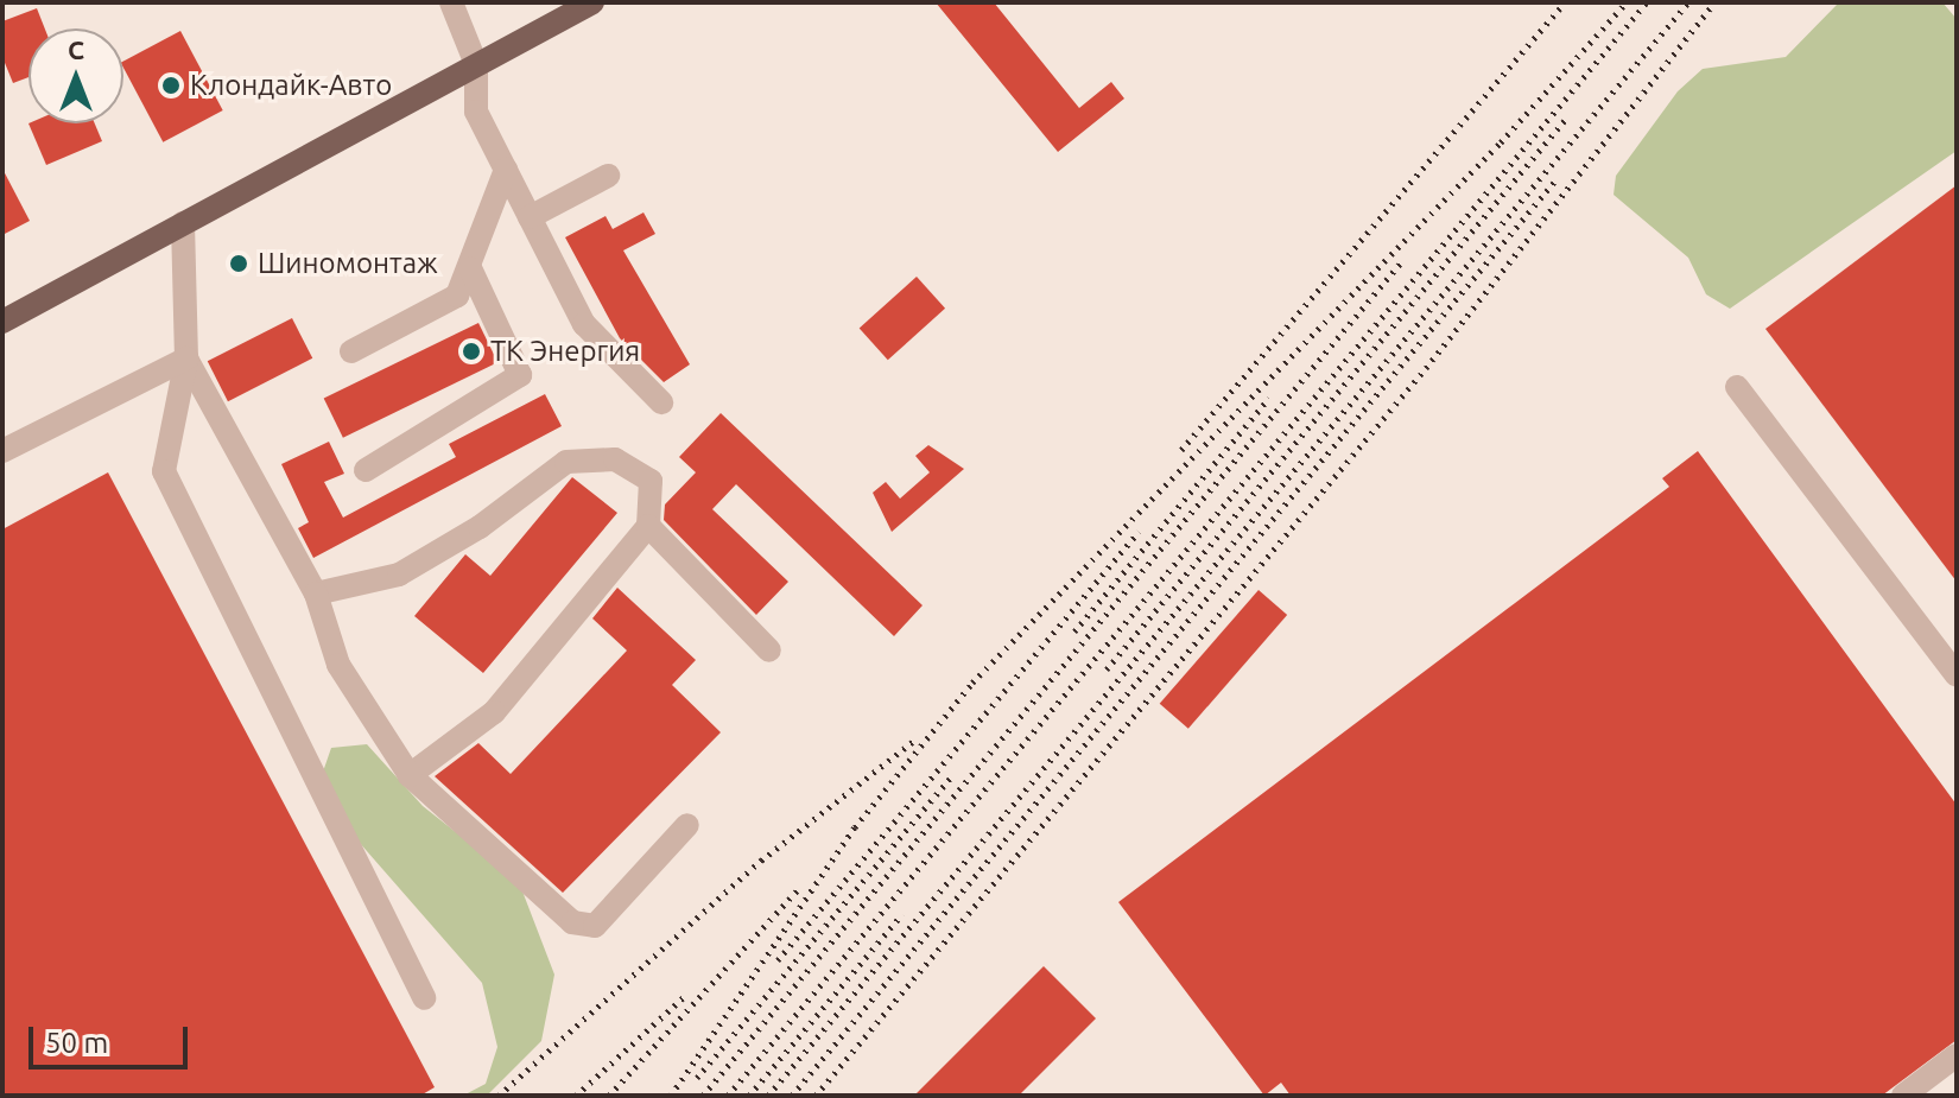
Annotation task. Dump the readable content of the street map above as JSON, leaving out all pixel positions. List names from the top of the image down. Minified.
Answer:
{"places":["Клондайк-Авто","Шиномонтаж","ТК Энергия"],"scale_bar":"50 m","north":"top"}
